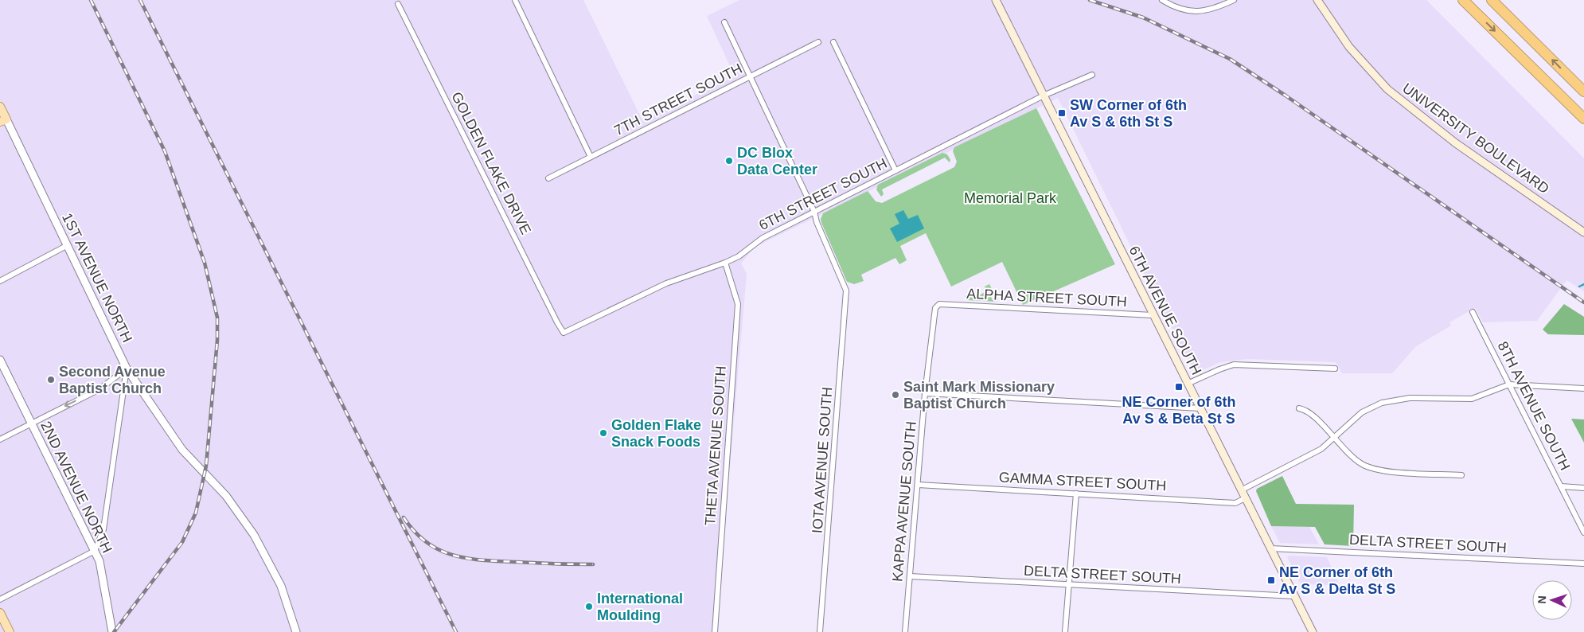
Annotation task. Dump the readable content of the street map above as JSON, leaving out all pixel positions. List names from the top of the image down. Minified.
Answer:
{"streets":{"main road":["UNIVERSITY BOULEVARD","1ST AVENUE NORTH","6TH AVENUE SOUTH"],"street":["7TH STREET SOUTH","GOLDEN FLAKE DRIVE","6TH STREET SOUTH","ALPHA STREET SOUTH","8TH AVENUE SOUTH","THETA AVENUE SOUTH","IOTA AVENUE SOUTH","GAMMA STREET SOUTH","2ND AVENUE NORTH","KAPPA AVENUE SOUTH","DELTA STREET SOUTH"]},"crossings":[["GOLDEN FLAKE DRIVE","6TH STREET SOUTH"],["6TH STREET SOUTH","6TH AVENUE SOUTH"],["6TH STREET SOUTH","THETA AVENUE SOUTH"],["6TH STREET SOUTH","IOTA AVENUE SOUTH"],["ALPHA STREET SOUTH","6TH AVENUE SOUTH"],["ALPHA STREET SOUTH","KAPPA AVENUE SOUTH"],["6TH AVENUE SOUTH","GAMMA STREET SOUTH"],["6TH AVENUE SOUTH","DELTA STREET SOUTH"],["GAMMA STREET SOUTH","KAPPA AVENUE SOUTH"],["KAPPA AVENUE SOUTH","DELTA STREET SOUTH"]],"parks":["Memorial Park"],"places":{"transit":["SW Corner of 6th Av S & 6th St S","NE Corner of 6th Av S & Beta St S","NE Corner of 6th Av S & Delta St S"],"other":["DC Blox Data Center","Second Avenue Baptist Church","Saint Mark Missionary Baptist Church","Golden Flake Snack Foods","International Moulding"]},"north":"left"}
